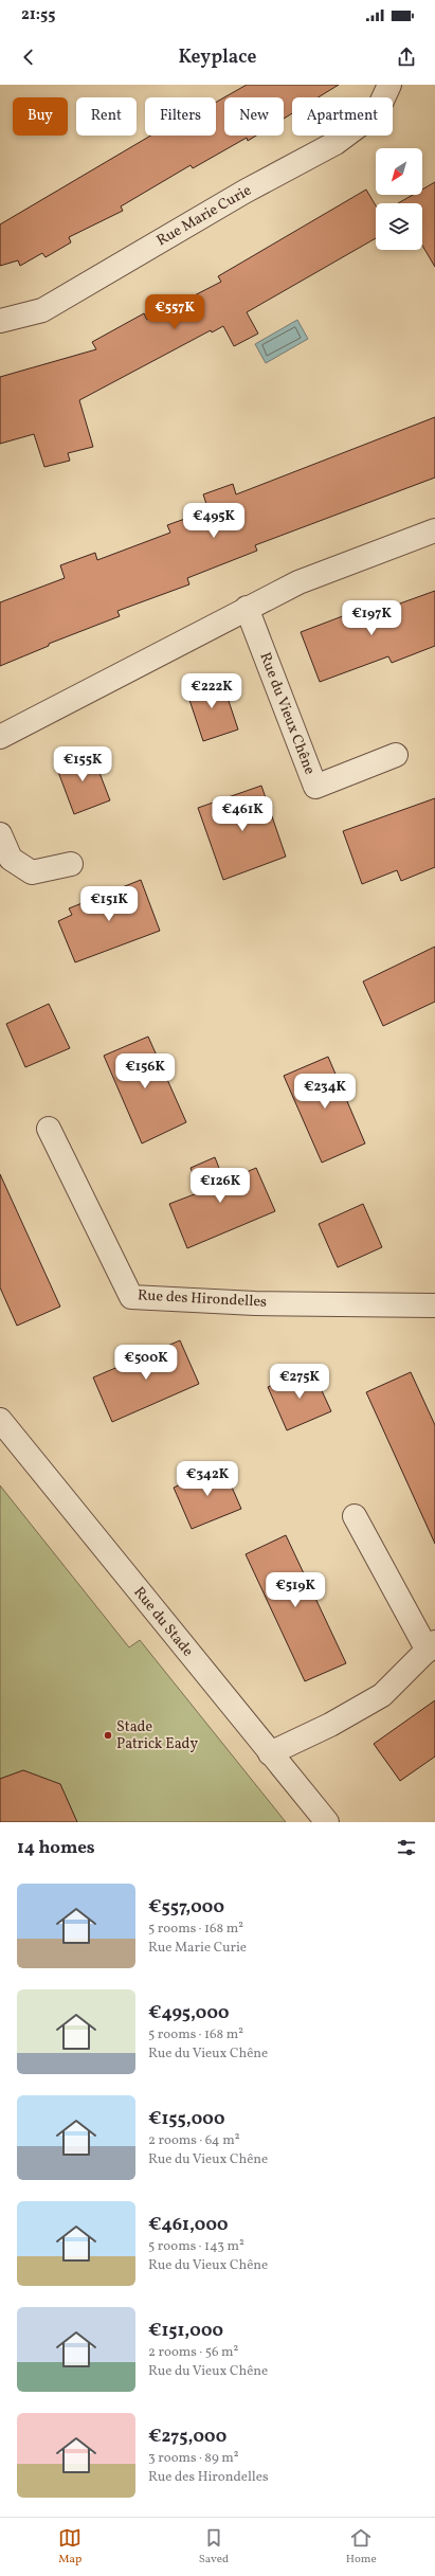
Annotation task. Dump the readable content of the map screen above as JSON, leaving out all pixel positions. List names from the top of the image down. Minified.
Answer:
{"streets":{"street":["Rue Marie Curie","Rue du Vieux Chêne","Rue des Hirondelles","Rue du Stade"]},"places":["Stade Patrick Eady"],"north":"bottom left","page":{"status":"21:55","header":"Keyplace","chip":["Buy","Rent","Filters","New","Apartment"],"price":["€557K","€495K","€197K","€222K","€155K","€461K","€151K","€156K","€234K","€126K","€500K","€275K","€342K","€519K"],"heading":"14 homes","list":[{"name":"€557,000","note":"5 rooms · 168 m² · Rue Marie Curie"},{"name":"€495,000","note":"5 rooms · 168 m² · Rue du Vieux Chêne"},{"name":"€155,000","note":"2 rooms · 64 m² · Rue du Vieux Chêne"},{"name":"€461,000","note":"5 rooms · 143 m² · Rue du Vieux Chêne"},{"name":"€151,000","note":"2 rooms · 56 m² · Rue du Vieux Chêne"},{"name":"€275,000","note":"3 rooms · 89 m² · Rue des Hirondelles"}],"tabs":["Map","Saved","Home"]}}
